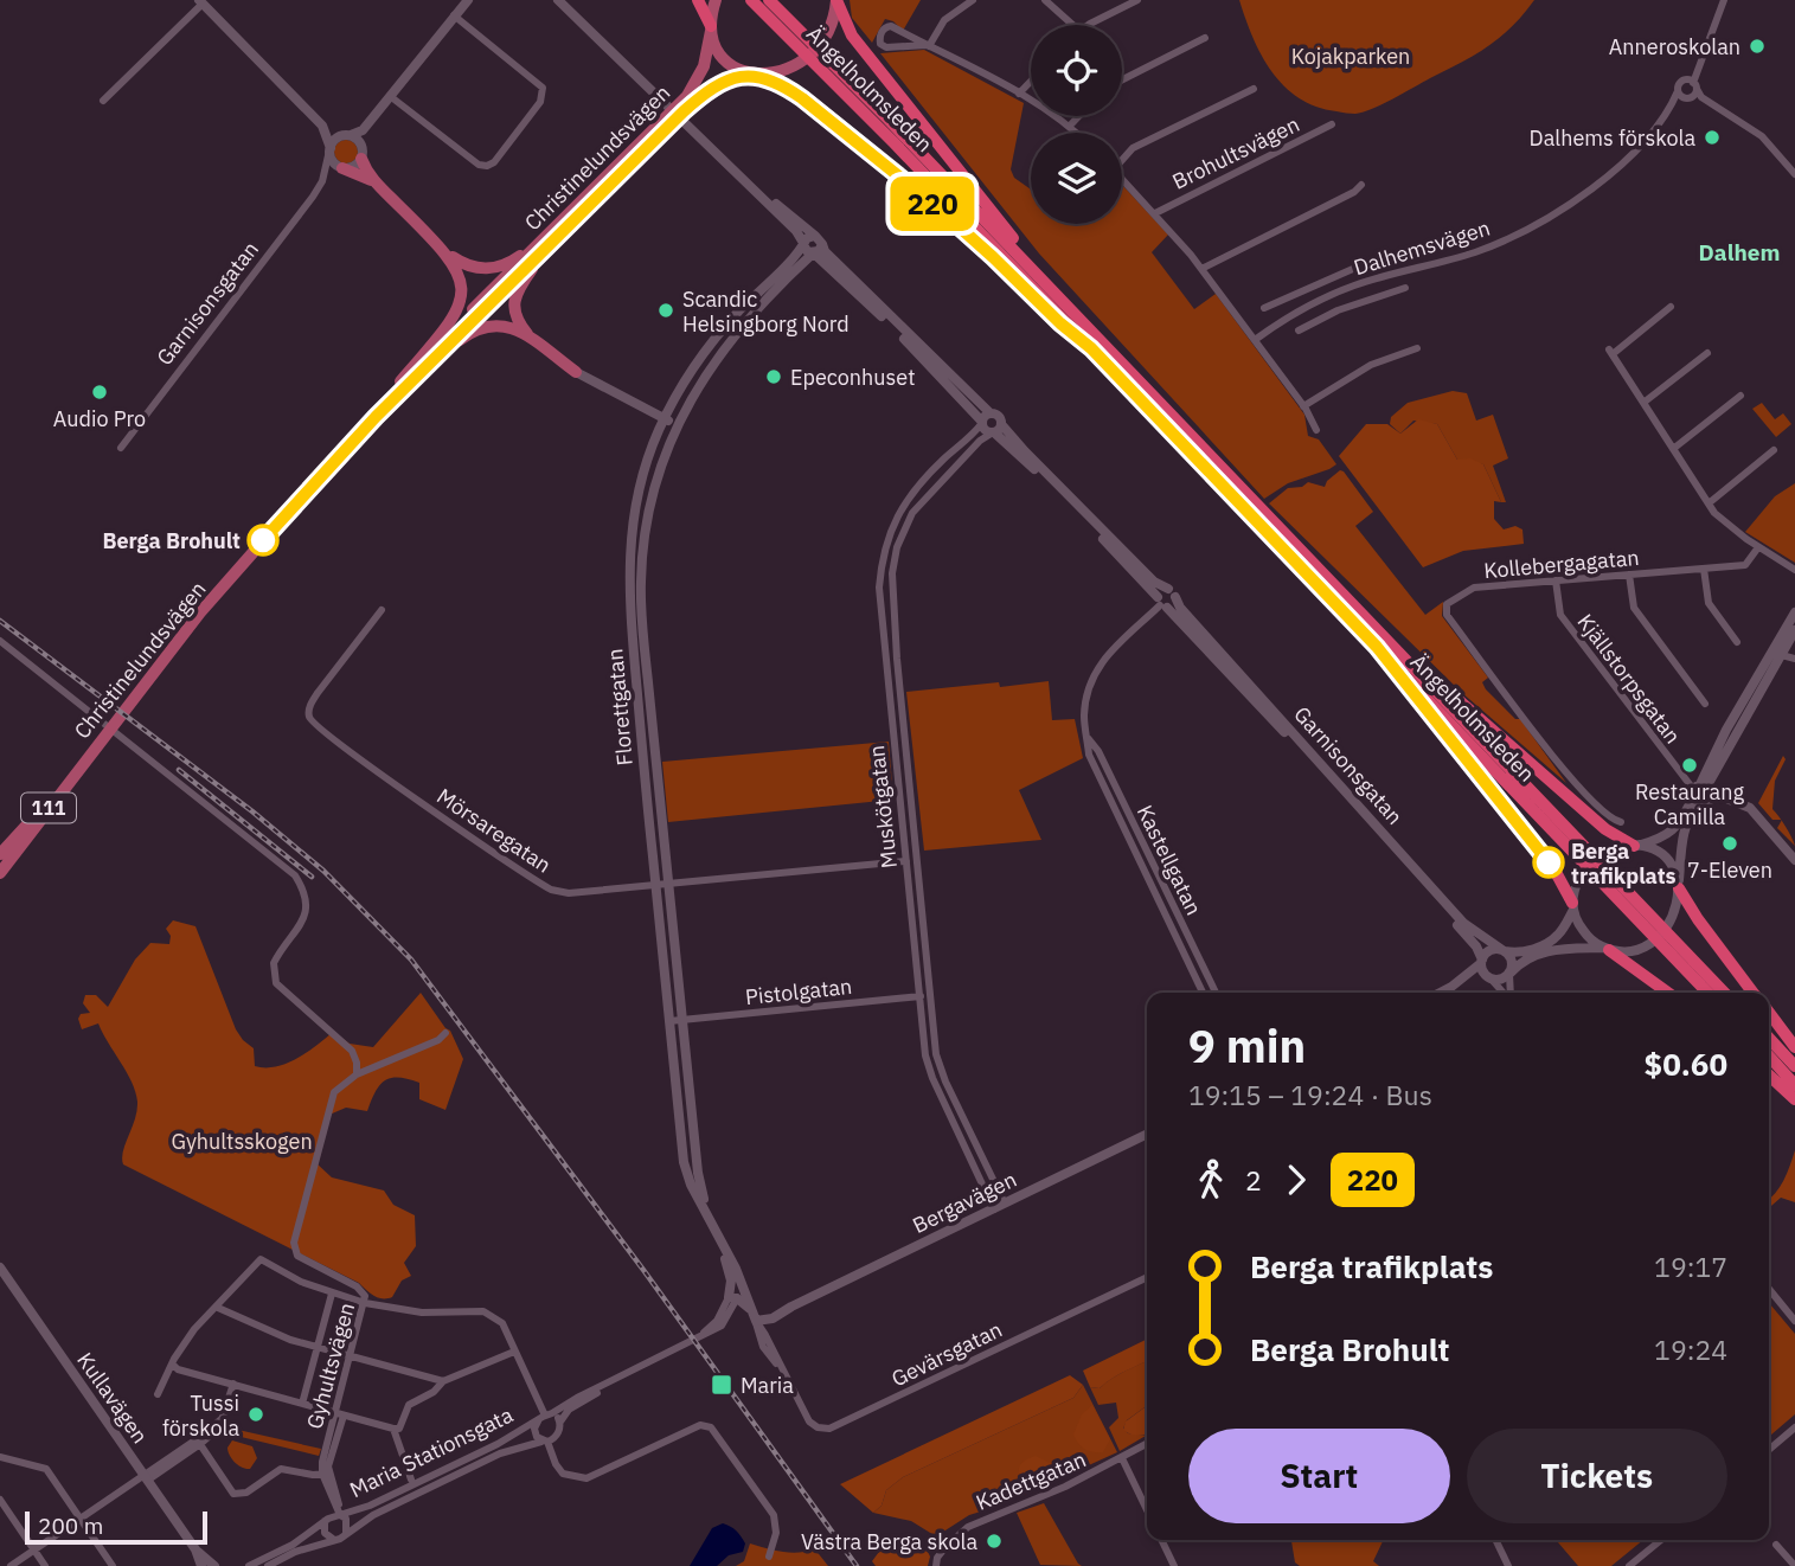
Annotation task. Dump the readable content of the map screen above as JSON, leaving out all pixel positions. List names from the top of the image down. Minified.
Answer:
{"streets":{"highway":["Ängelholmsleden"],"main road":["Christinelundsvägen","111"],"street":["Brohultsvägen","Dalhemsvägen","Garnisonsgatan","Kollebergagatan","Kjällstorpsgatan","Florettgatan","Muskötgatan","Mörsaregatan","Kastellgatan","Pistolgatan","Bergavägen","Gevärsgatan","Gyhultsvägen","Kullavägen","Maria Stationsgata","Kadettgatan"]},"crossings":[["Brohultsvägen","Dalhemsvägen"],["Christinelundsvägen","111"],["Garnisonsgatan","Florettgatan"],["Garnisonsgatan","Muskötgatan"],["Garnisonsgatan","Kastellgatan"],["Kollebergagatan","Kjällstorpsgatan"],["Florettgatan","Mörsaregatan"],["Florettgatan","Pistolgatan"],["Florettgatan","Gevärsgatan"],["Florettgatan","Maria Stationsgata"],["Muskötgatan","Mörsaregatan"],["Muskötgatan","Pistolgatan"],["Muskötgatan","Bergavägen"],["Bergavägen","Gevärsgatan"],["Gevärsgatan","Maria Stationsgata"],["Gyhultsvägen","Maria Stationsgata"]],"districts":["Dalhem"],"parks":["Kojakparken","Gyhultsskogen"],"places":{"other":["Anneroskolan","Dalhems förskola","Scandic Helsingborg Nord","Epeconhuset","Audio Pro","Berga Brohult","Restaurang Camilla","7-Eleven","Berga trafikplats","Tussi förskola","Västra Berga skola"],"transit":["Maria"]},"lines":["bus line 220"],"scale_bar":"200 m","page":{"on_map":"220","heading":["9 min","19:15 – 19:24 · Bus","$0.60"],"legs":["2","220"],"list":[{"name":"Berga trafikplats","value":"19:17"},{"name":"Berga Brohult","value":"19:24"}],"buttons":["Start","Tickets"],"scale":"200 m"}}
